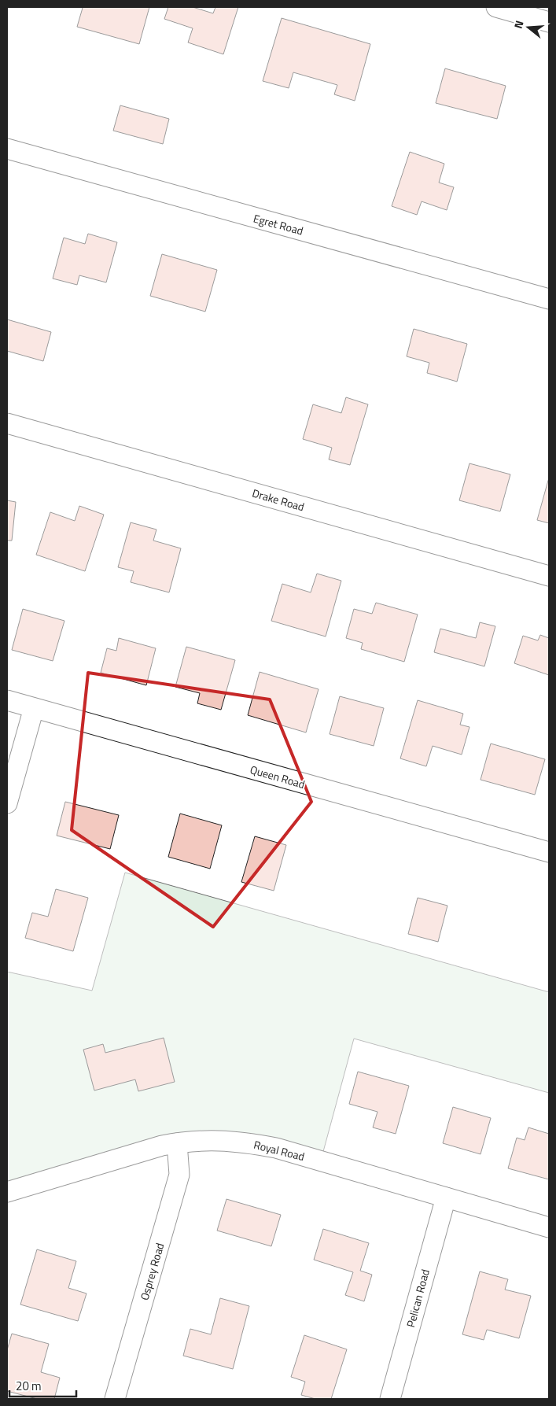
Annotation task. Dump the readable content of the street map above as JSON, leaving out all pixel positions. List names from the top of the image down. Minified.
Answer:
{"streets":{"street":["Egret Road","Drake Road","Queen Road","Royal Road","Osprey Road","Pelican Road"]},"crossings":[["Royal Road","Osprey Road"],["Royal Road","Pelican Road"]],"scale_bar":"20 m","north":"left"}
